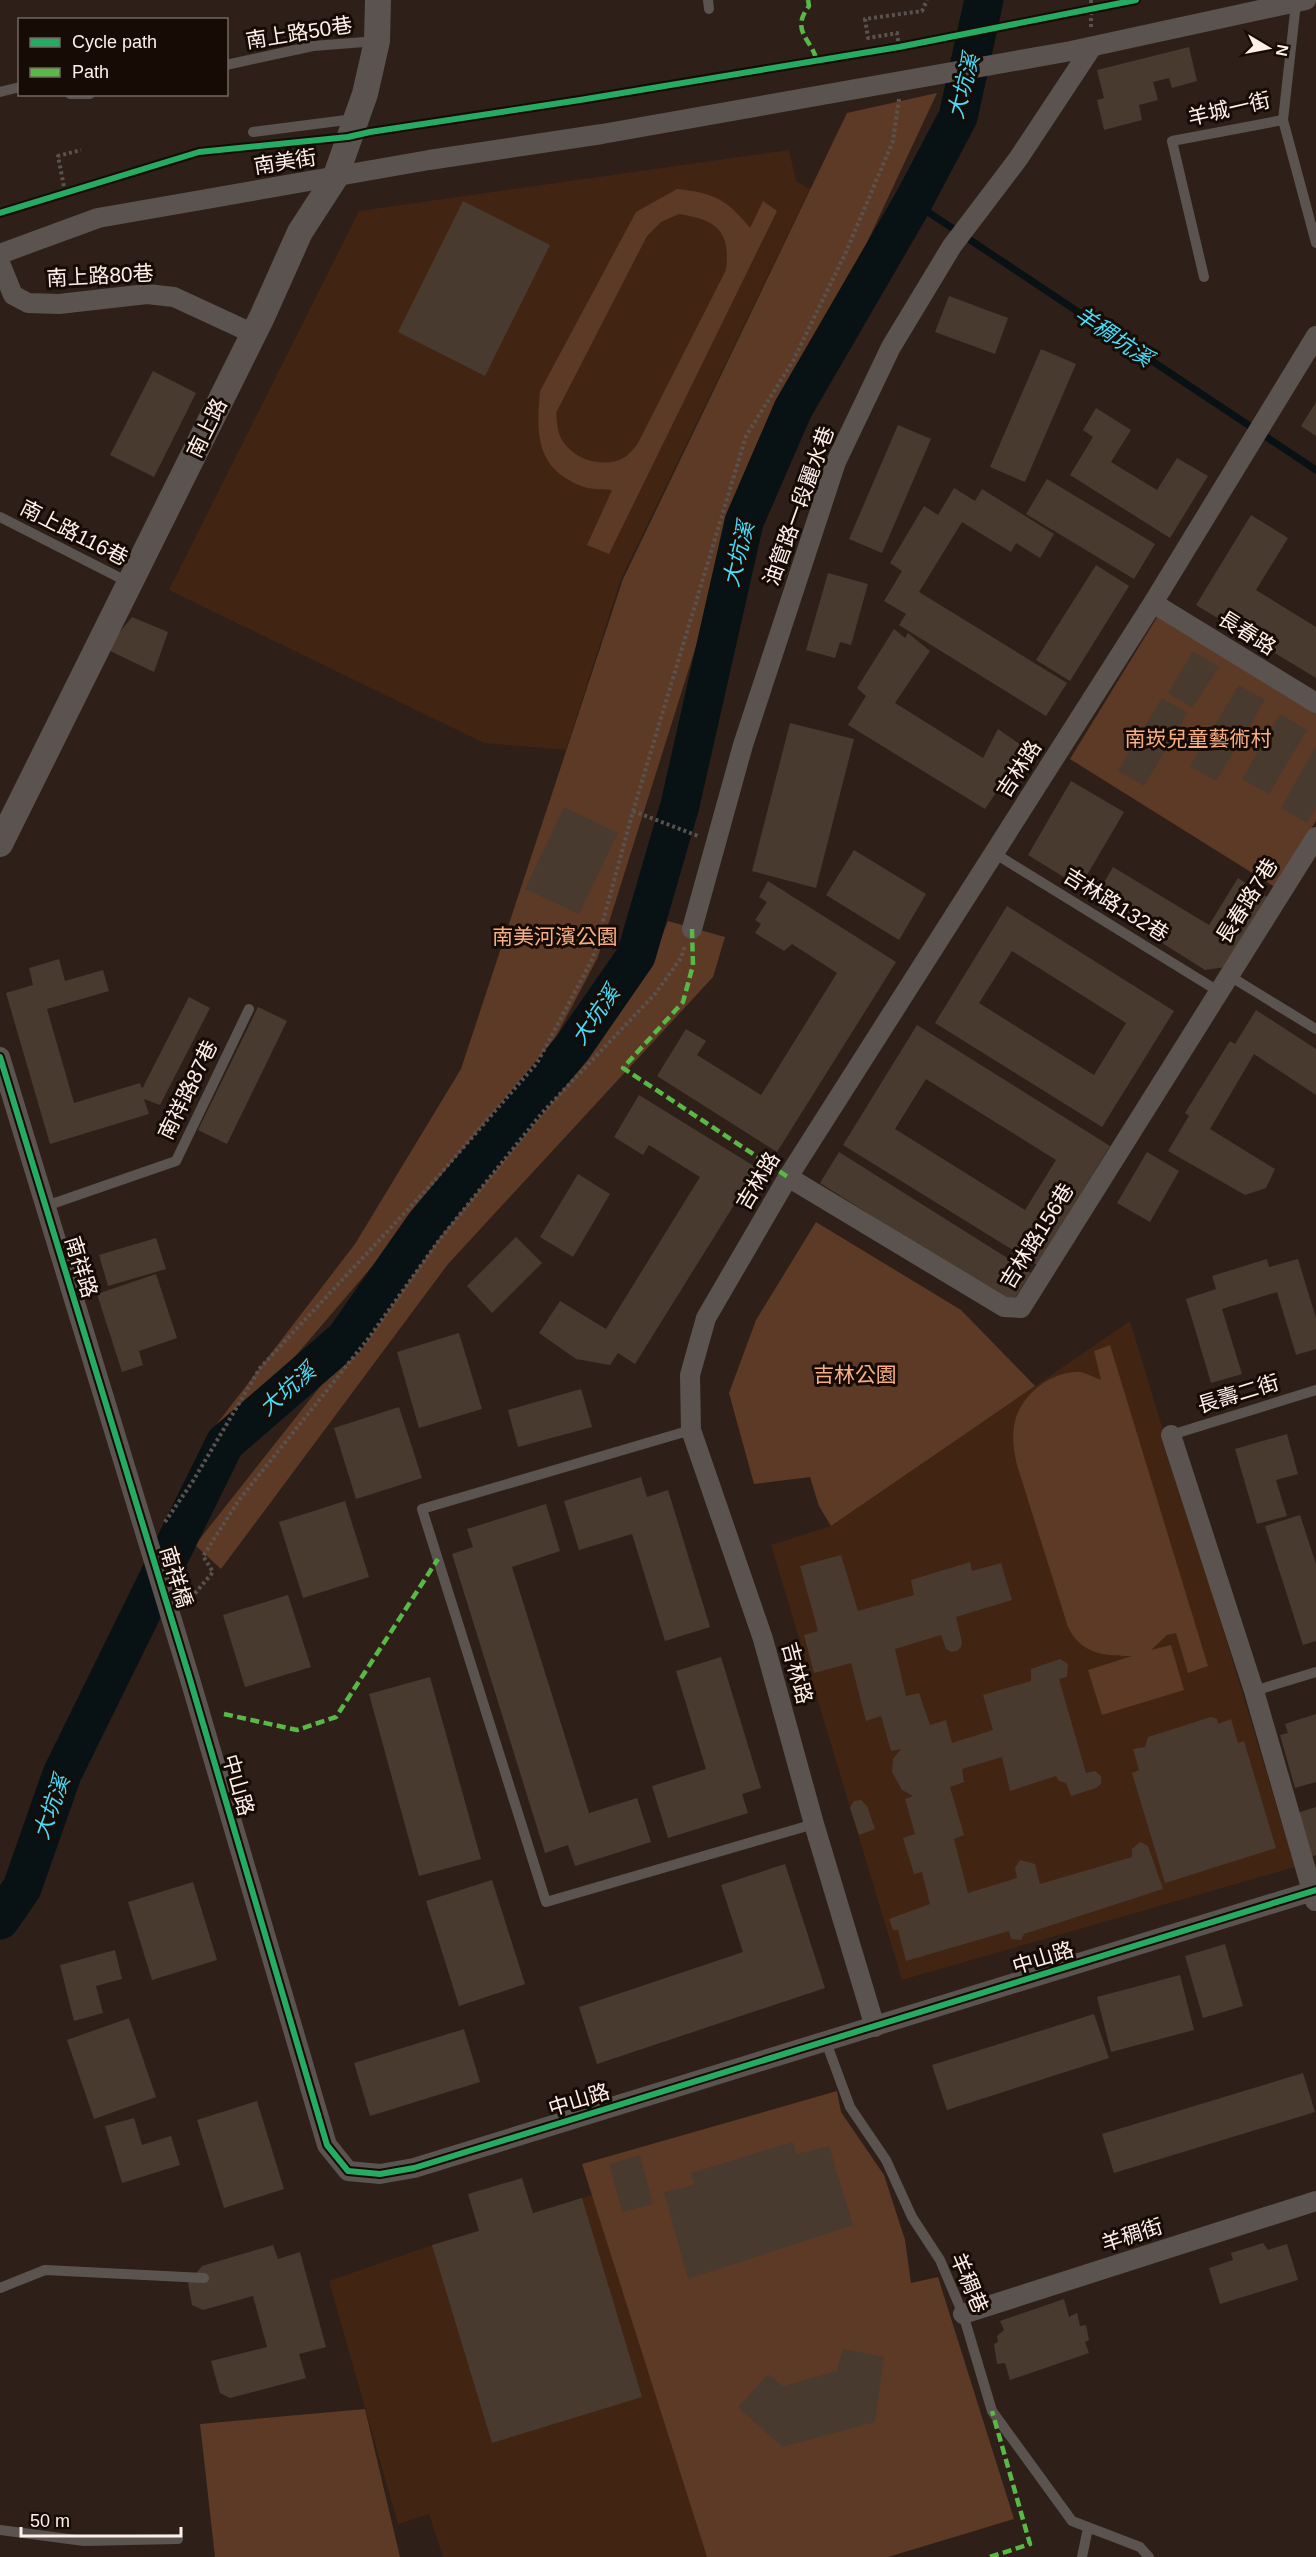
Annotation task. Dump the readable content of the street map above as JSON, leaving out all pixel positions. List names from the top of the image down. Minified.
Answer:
{"streets":{"street":["南美街","南上路80巷","南上路","油管路一段麗水巷","長春路","吉林路","長春路7巷","吉林路156巷","南祥路","南祥橋","中山路","羊稠街"],"lane":["南上路50巷","羊城一街","南上路116巷","吉林路132巷","南祥路87巷","長壽二街","羊稠巷"]},"crossings":[["南上路50巷","南上路"],["羊城一街","南美街"],["南美街","南上路"],["南美街","油管路一段麗水巷"],["南上路80巷","南上路"],["南上路","南上路116巷"],["長春路","吉林路"],["吉林路","吉林路132巷"],["吉林路","吉林路156巷"],["吉林路","中山路"],["長春路7巷","吉林路132巷"],["長春路7巷","吉林路156巷"],["吉林路132巷","吉林路156巷"],["南祥路87巷","南祥路"],["南祥路","南祥橋"],["南祥橋","中山路"],["中山路","羊稠巷"],["羊稠街","羊稠巷"]],"water":["大坑溪","羊稠坑溪"],"parks":["南崁兒童藝術村","南美河濱公園","吉林公園"],"legend":["Cycle path","Path"],"scale_bar":"50 m","north":"right"}
